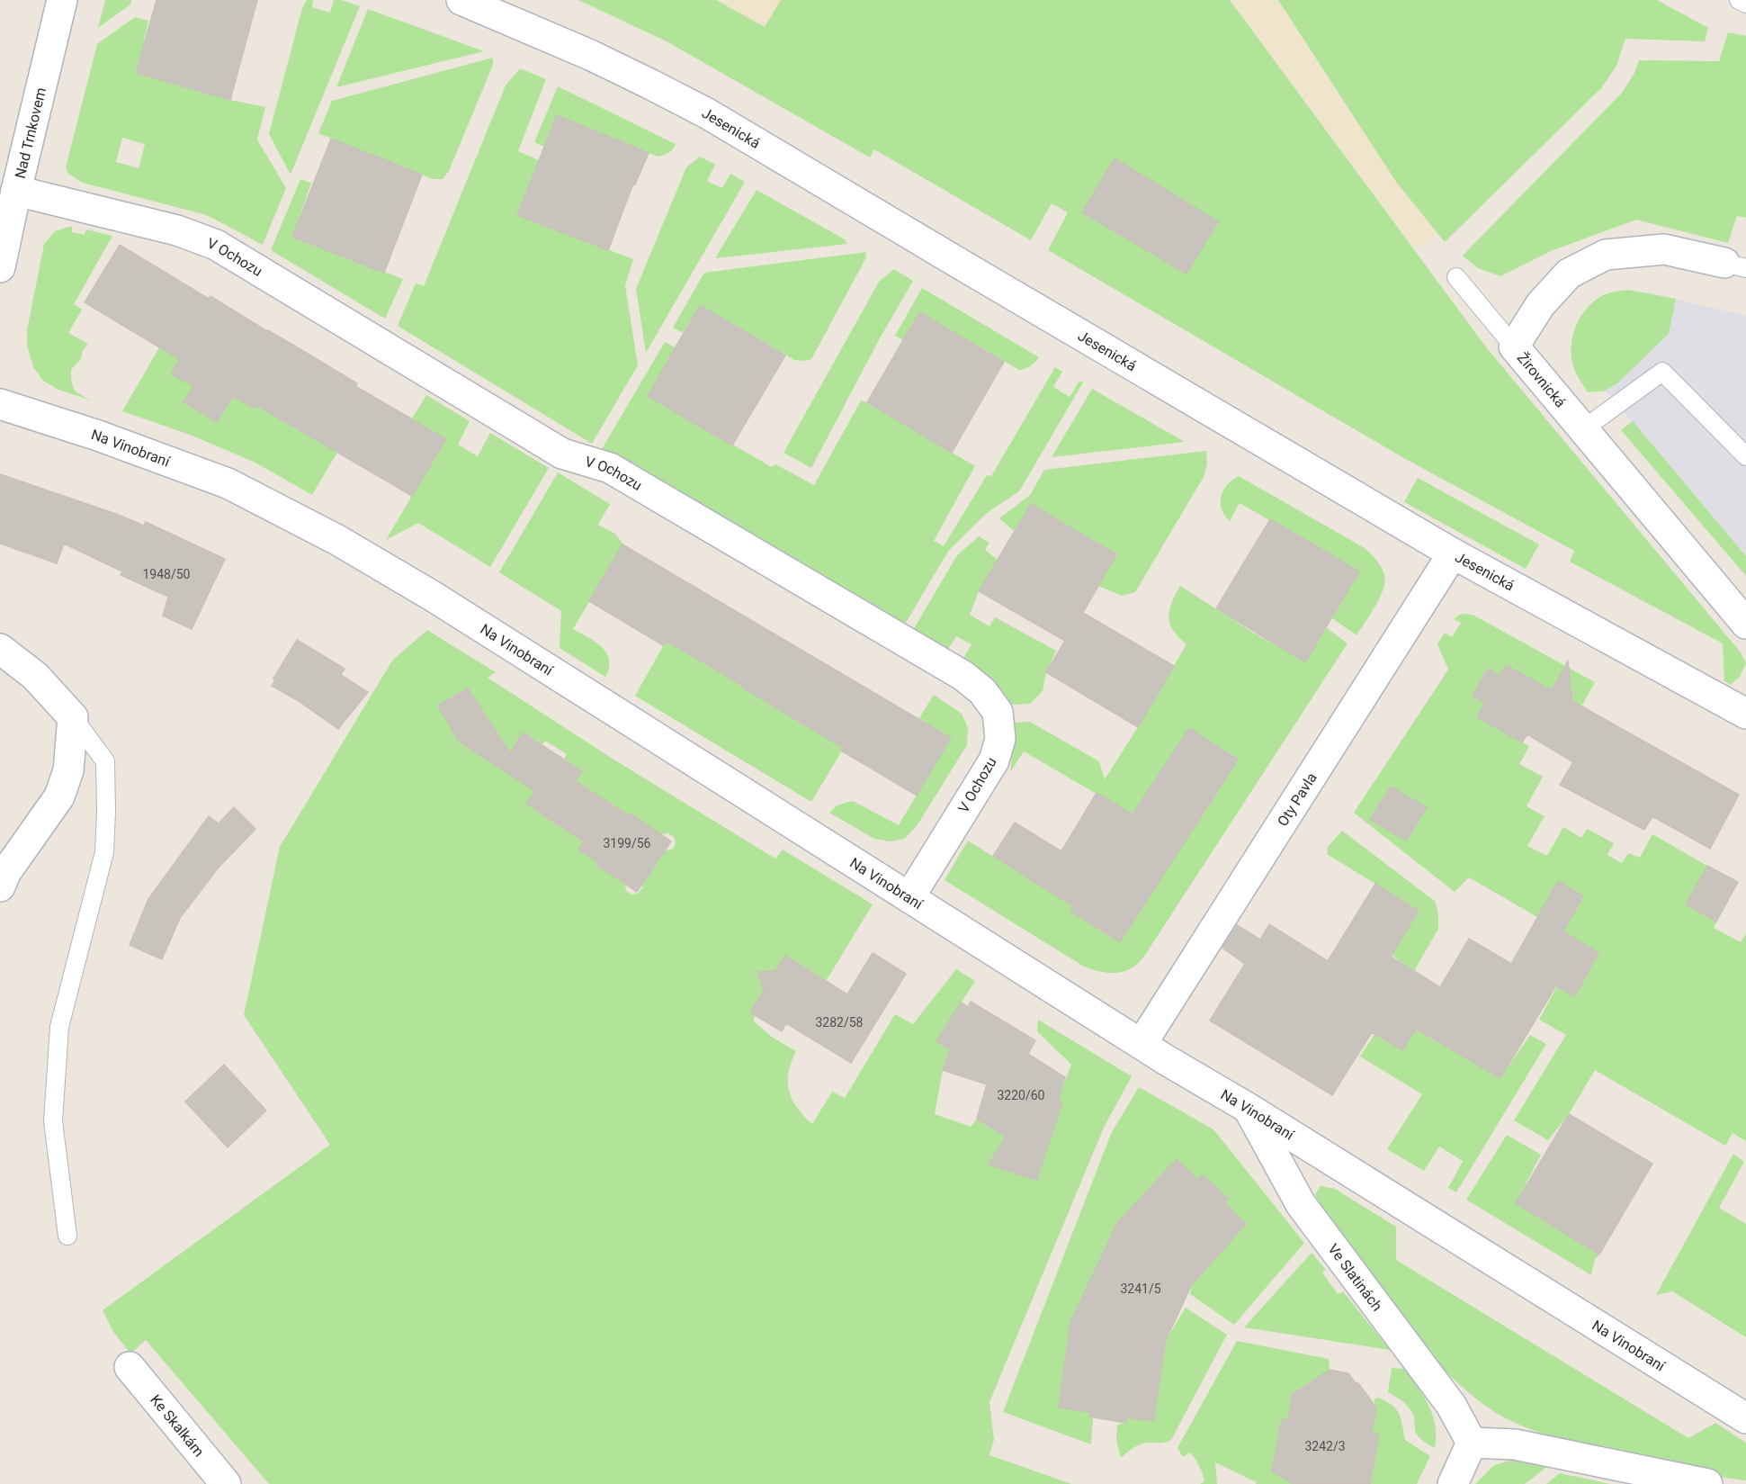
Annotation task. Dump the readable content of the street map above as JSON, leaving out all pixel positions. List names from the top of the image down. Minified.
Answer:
{"streets":{"street":["Jesenická","Nad Trnkovem","V Ochozu","Žirovnická","Na Vinobraní","Oty Pavla","Ve Slatinách","Ke Skalkám"]},"crossings":[["Jesenická","Oty Pavla"],["Nad Trnkovem","V Ochozu"],["V Ochozu","Na Vinobraní"],["Na Vinobraní","Oty Pavla"],["Na Vinobraní","Ve Slatinách"]],"house_numbers":["1948/50","3199/56","3282/58","3220/60","3241/5","3242/3"]}
